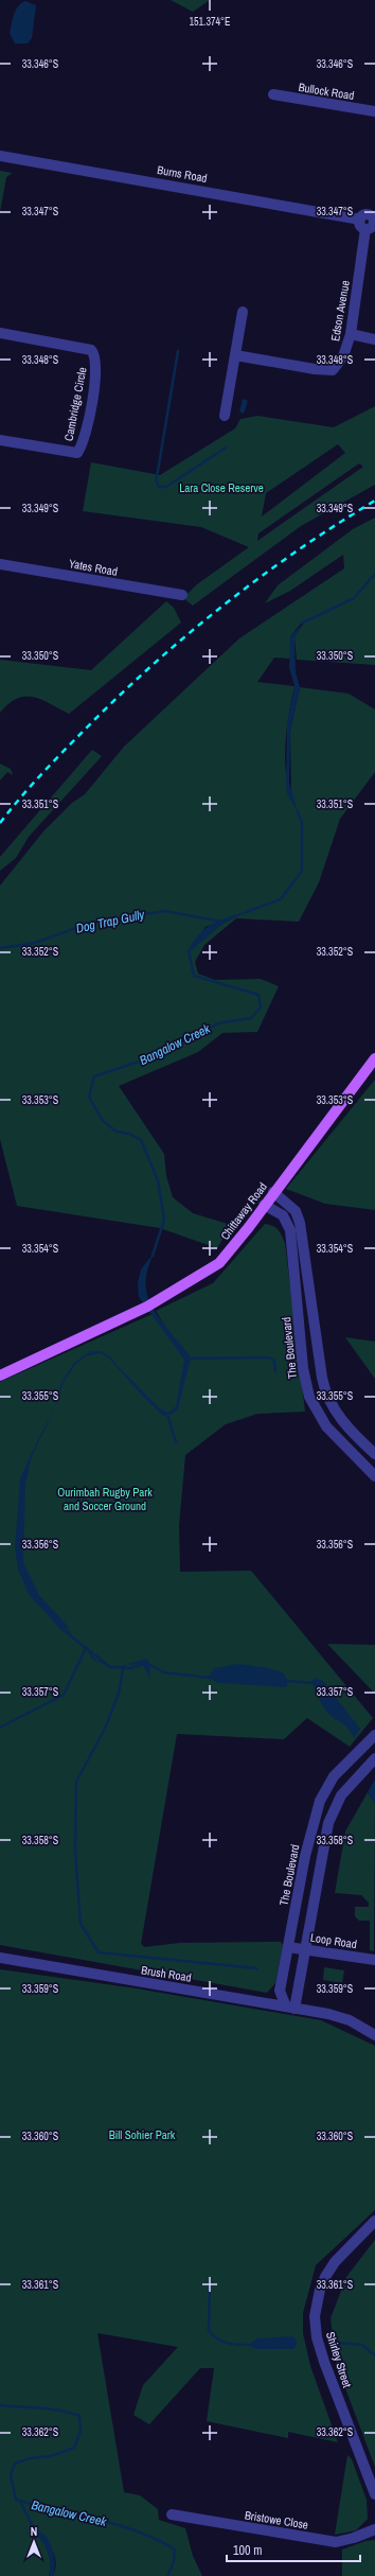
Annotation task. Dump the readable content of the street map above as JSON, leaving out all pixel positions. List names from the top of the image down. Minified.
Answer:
{"streets":{"main road":["Chittaway Road"],"street":["Bullock Road","Burns Road","Edson Avenue","Cambridge Circle","Yates Road","The Boulevard","Loop Road","Brush Road","Shirley Street","Bristowe Close"]},"crossings":[["Burns Road","Edson Avenue"],["Chittaway Road","The Boulevard"],["The Boulevard","Loop Road"]],"water":["Dog Trap Gully","Bangalow Creek"],"parks":["Lara Close Reserve","Ourimbah Rugby Park and Soccer Ground","Bill Sohier Park"],"scale_bar":"100 m","north":"top","coordinates":["151.374°E","33.346°S","33.347°S","33.348°S","33.349°S","33.350°S","33.351°S","33.352°S","33.353°S","33.354°S","33.355°S","33.356°S","33.357°S","33.358°S","33.359°S","33.360°S","33.361°S","33.362°S"]}
